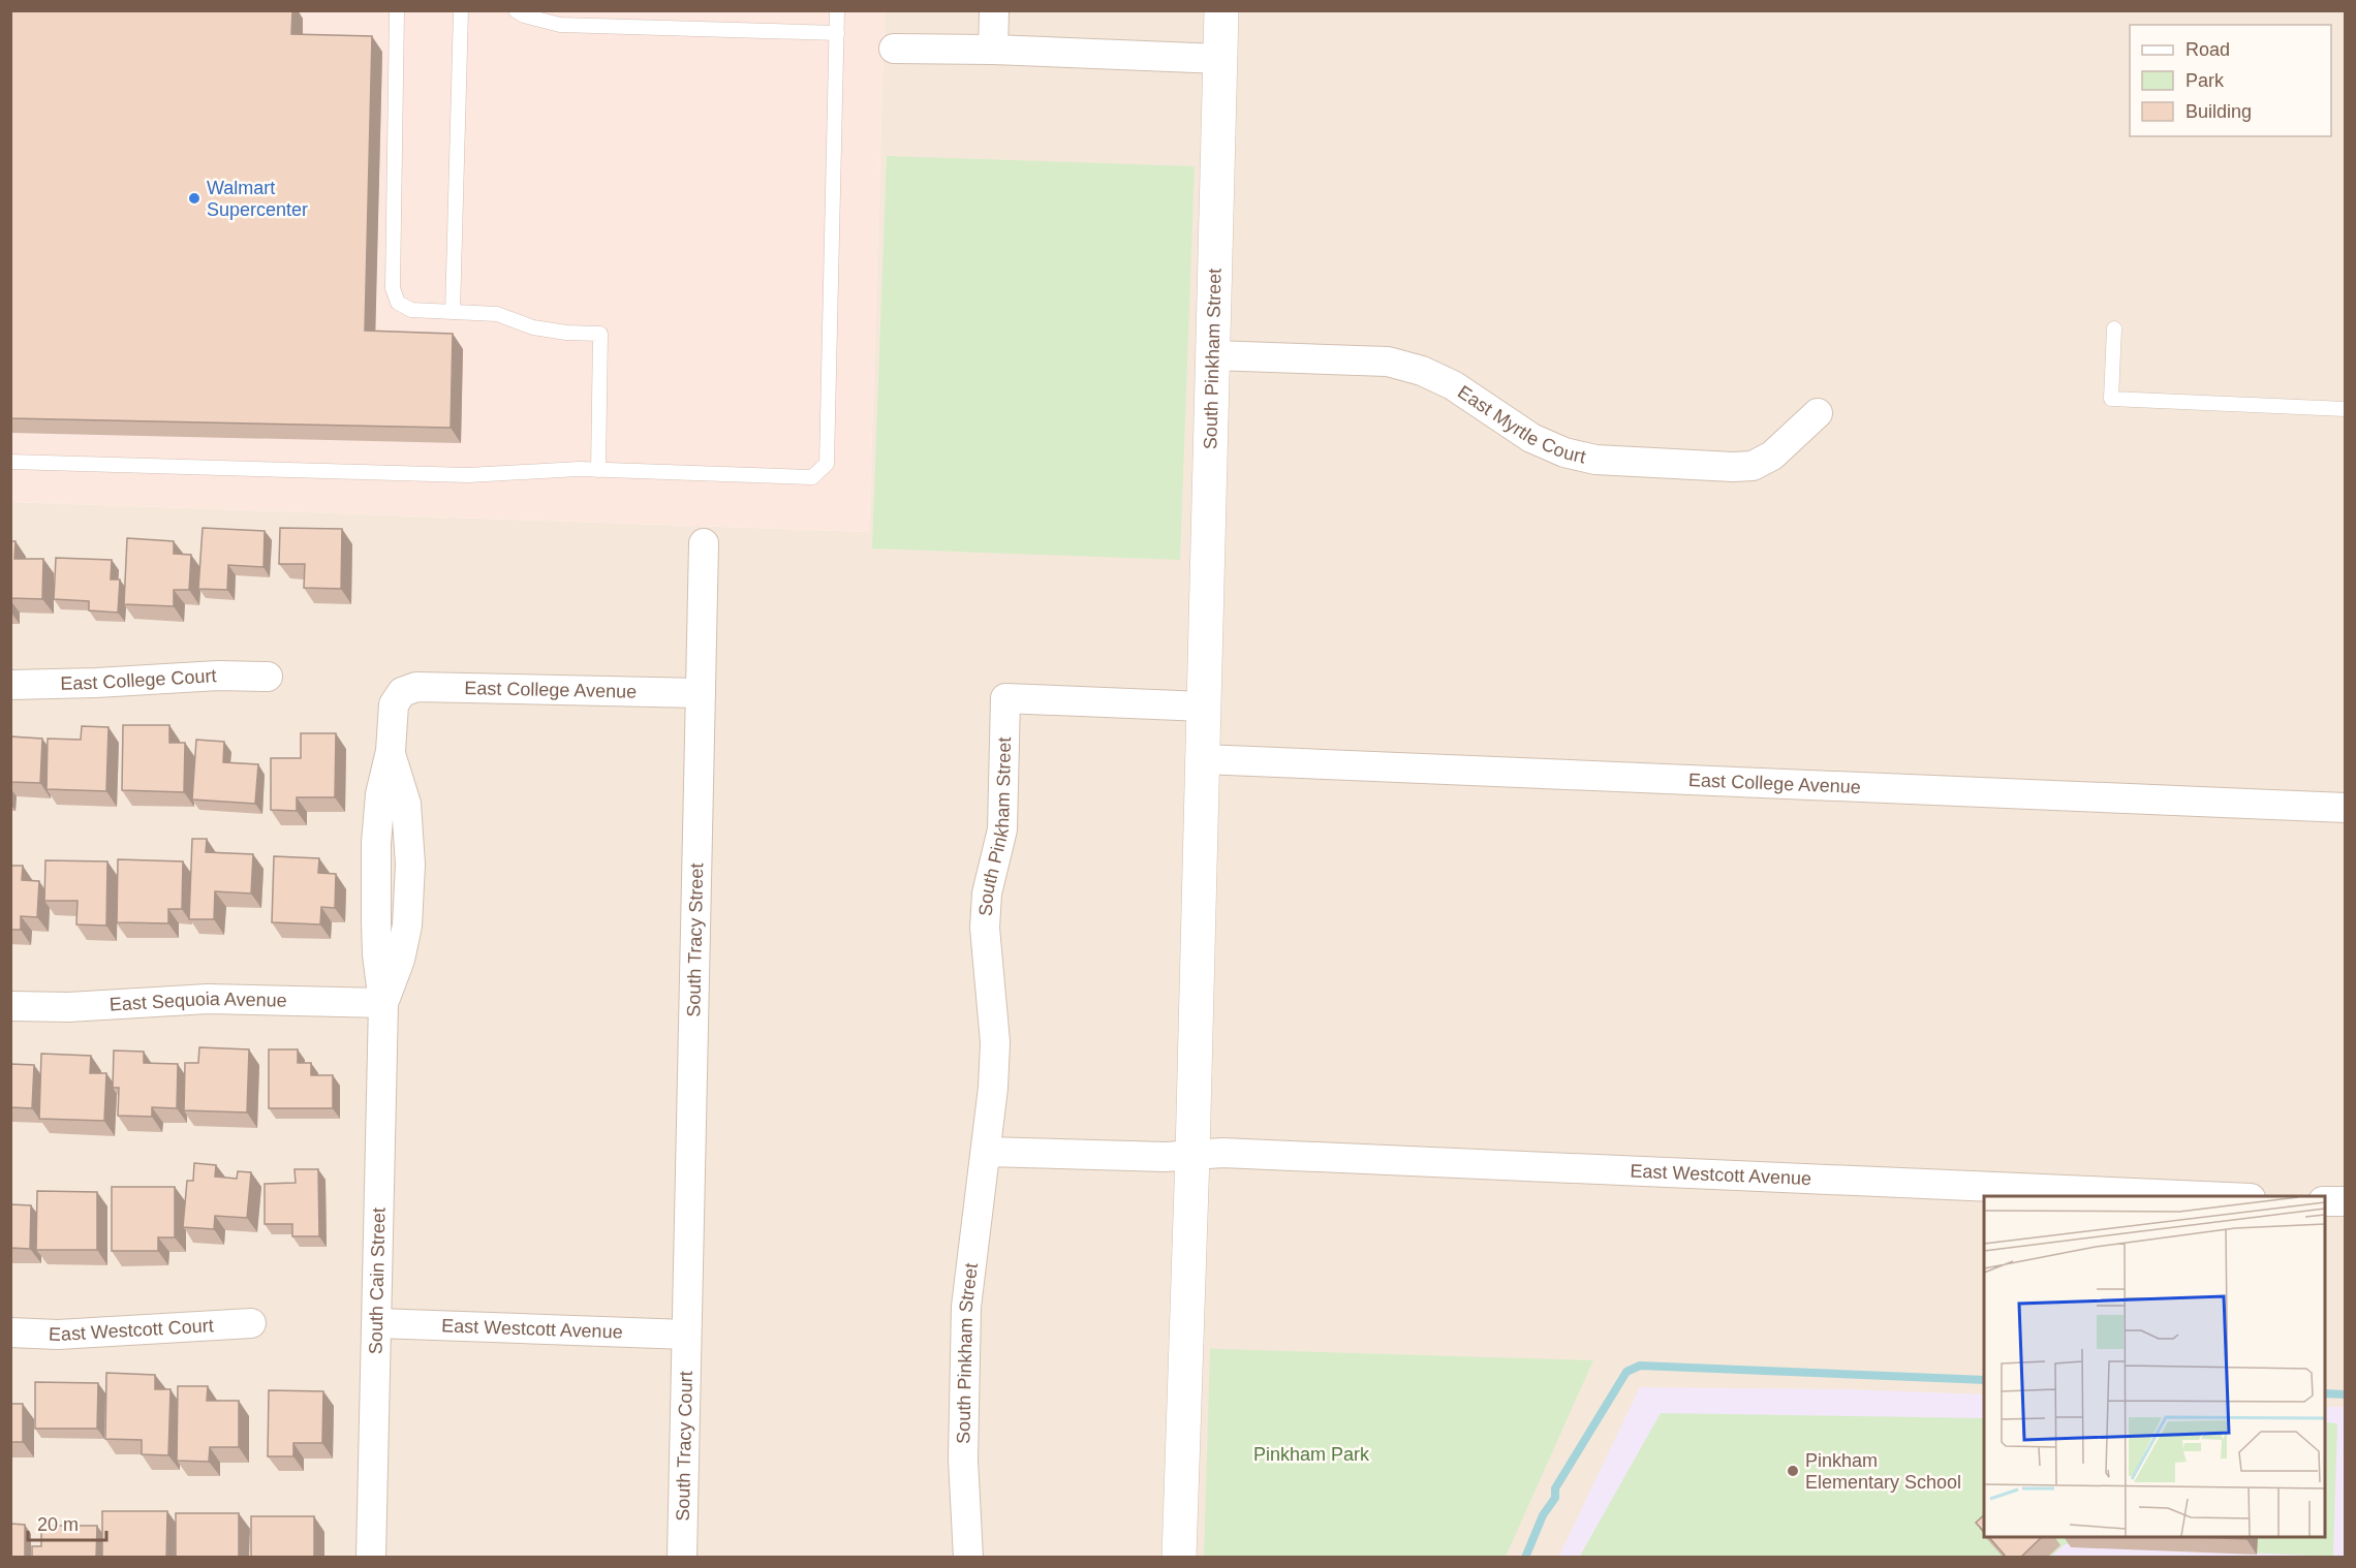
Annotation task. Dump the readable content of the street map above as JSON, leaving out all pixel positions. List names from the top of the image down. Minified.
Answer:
{"streets":{"street":["South Pinkham Street","East Myrtle Court","East College Court","East College Avenue","South Tracy Street","East Sequoia Avenue","East Westcott Avenue","South Cain Street","East Westcott Court","South Tracy Court"]},"crossings":[["South Pinkham Street","East Myrtle Court"],["South Pinkham Street","East College Avenue"],["South Pinkham Street","East Westcott Avenue"],["East College Avenue","South Tracy Street"],["East College Avenue","South Cain Street"],["South Tracy Street","East Westcott Avenue"],["South Tracy Street","South Tracy Court"],["East Sequoia Avenue","South Cain Street"],["East Westcott Avenue","South Cain Street"],["East Westcott Avenue","South Tracy Court"]],"parks":["Pinkham Park"],"places":["Walmart Supercenter","Pinkham Elementary School"],"legend":["Road","Park","Building"],"scale_bar":"20 m"}
